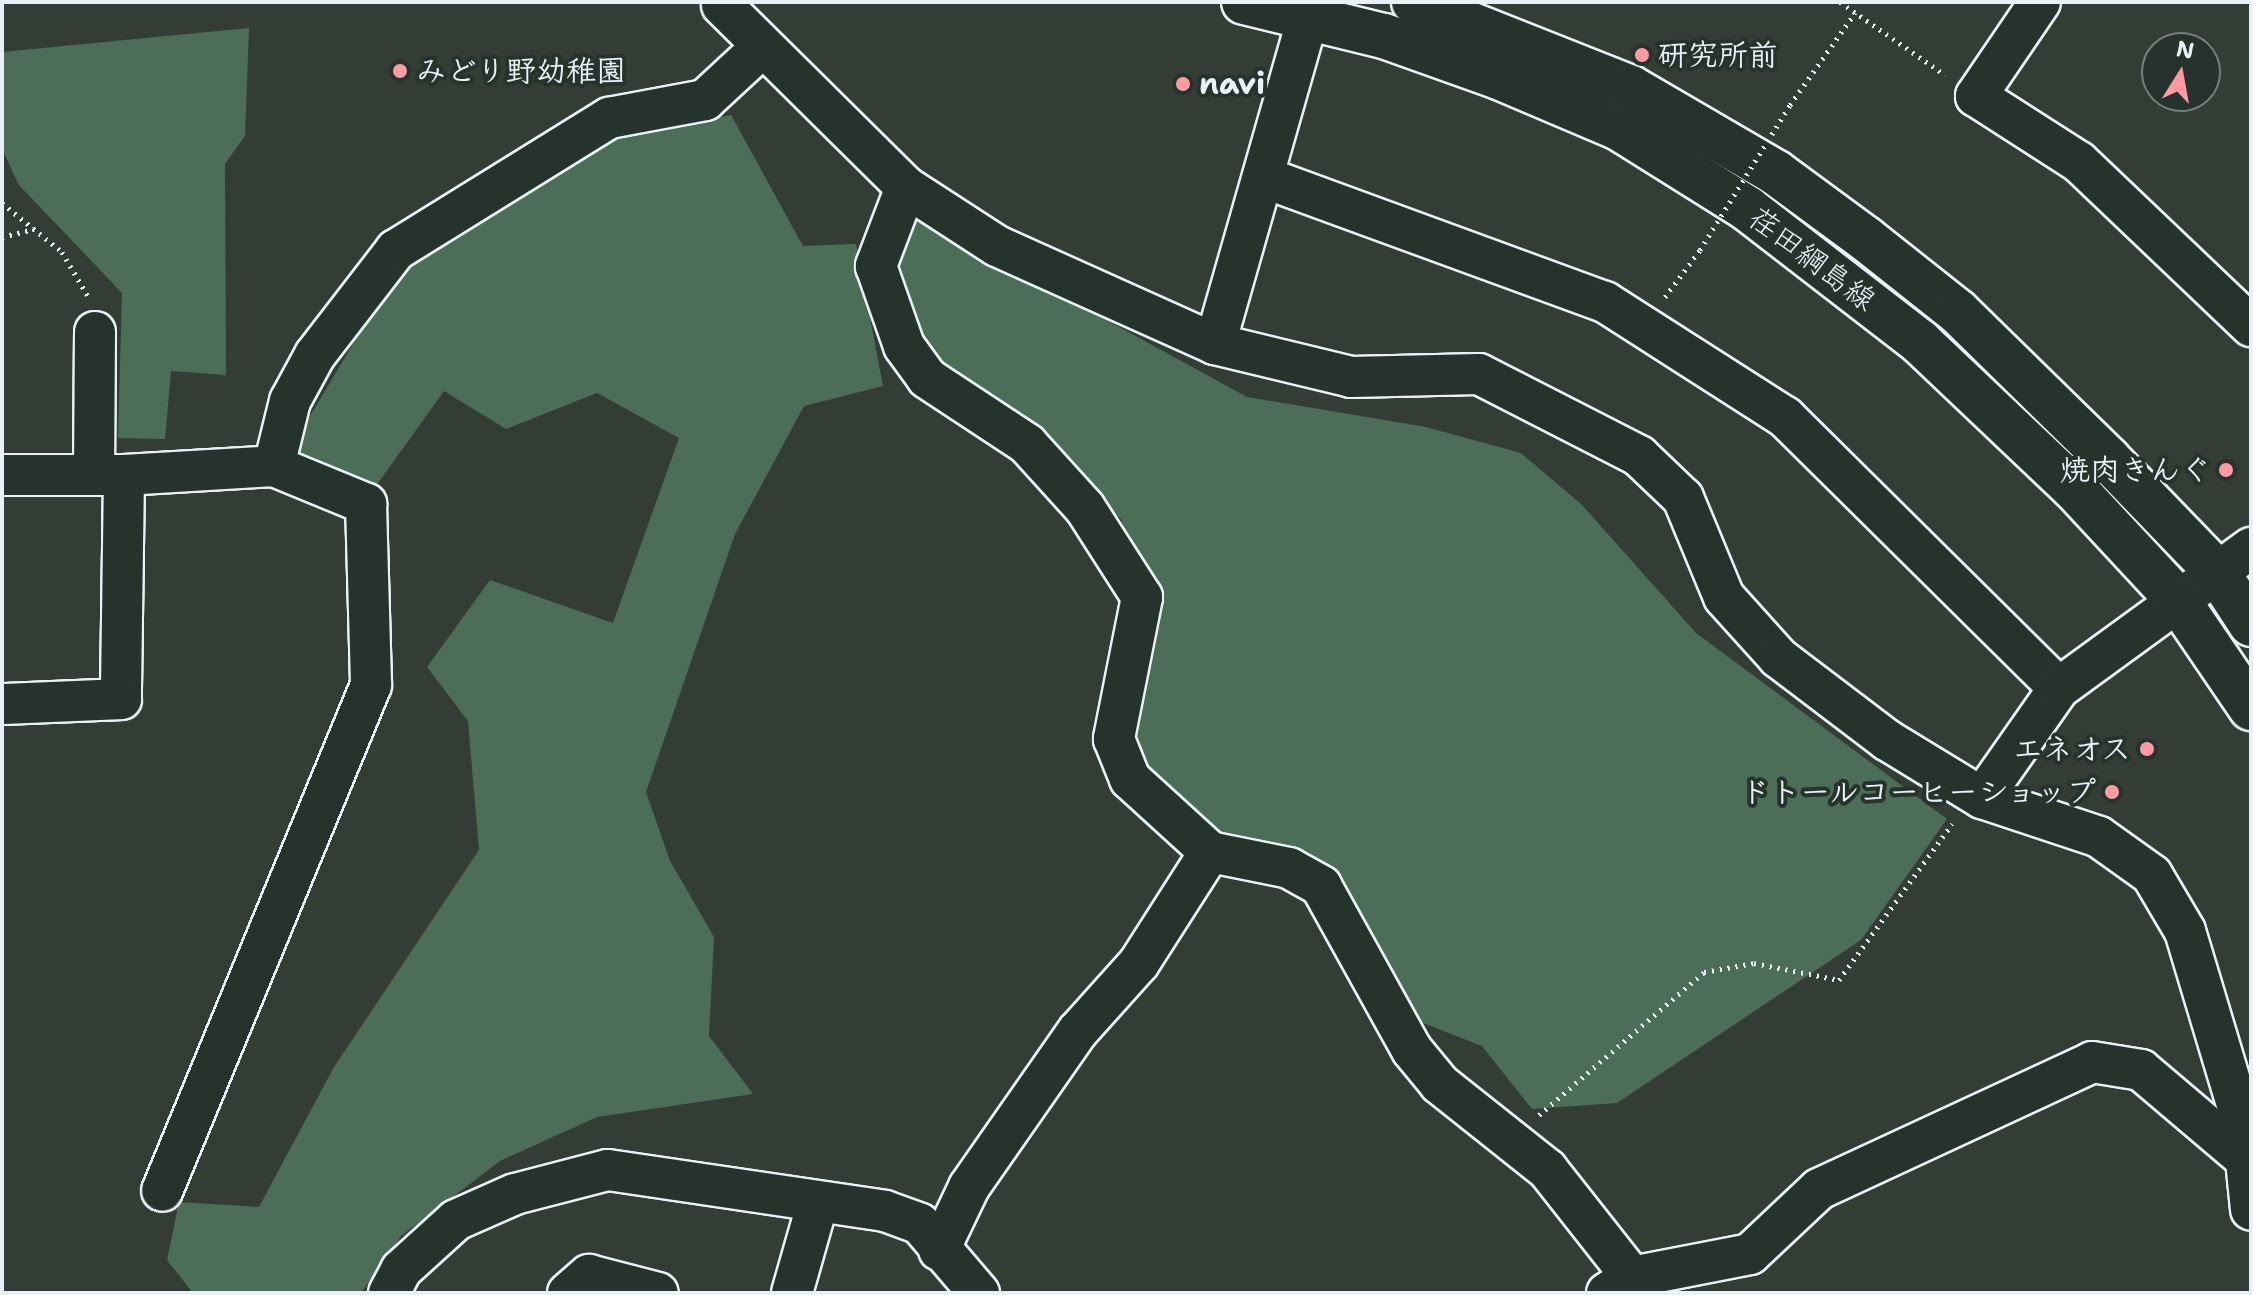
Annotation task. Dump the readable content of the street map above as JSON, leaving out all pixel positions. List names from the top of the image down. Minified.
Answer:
{"streets":{"main road":["荏田綱島線"]},"places":["研究所前","みどり野幼稚園","navi","焼肉きんぐ","エネオス","ドトールコーヒーショップ"],"north":"top"}
